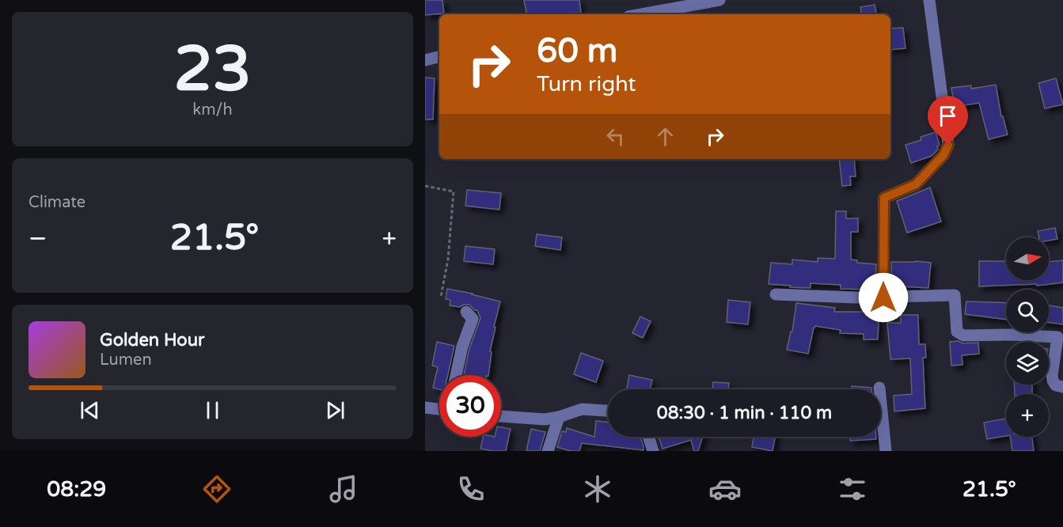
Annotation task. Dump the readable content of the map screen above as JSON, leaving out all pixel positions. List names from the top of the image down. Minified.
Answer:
{"north":"right","page":{"tile":[["23","km/h"],"Climate"],"turn":["60 m","Turn right"],"heat":["−","21.5°","+"],"map_buttons":"+","song":["Golden Hour","Lumen"],"limit":"30","trip":"08:30 · 1 min · 110 m","tabs":["08:29","21.5°"]}}
